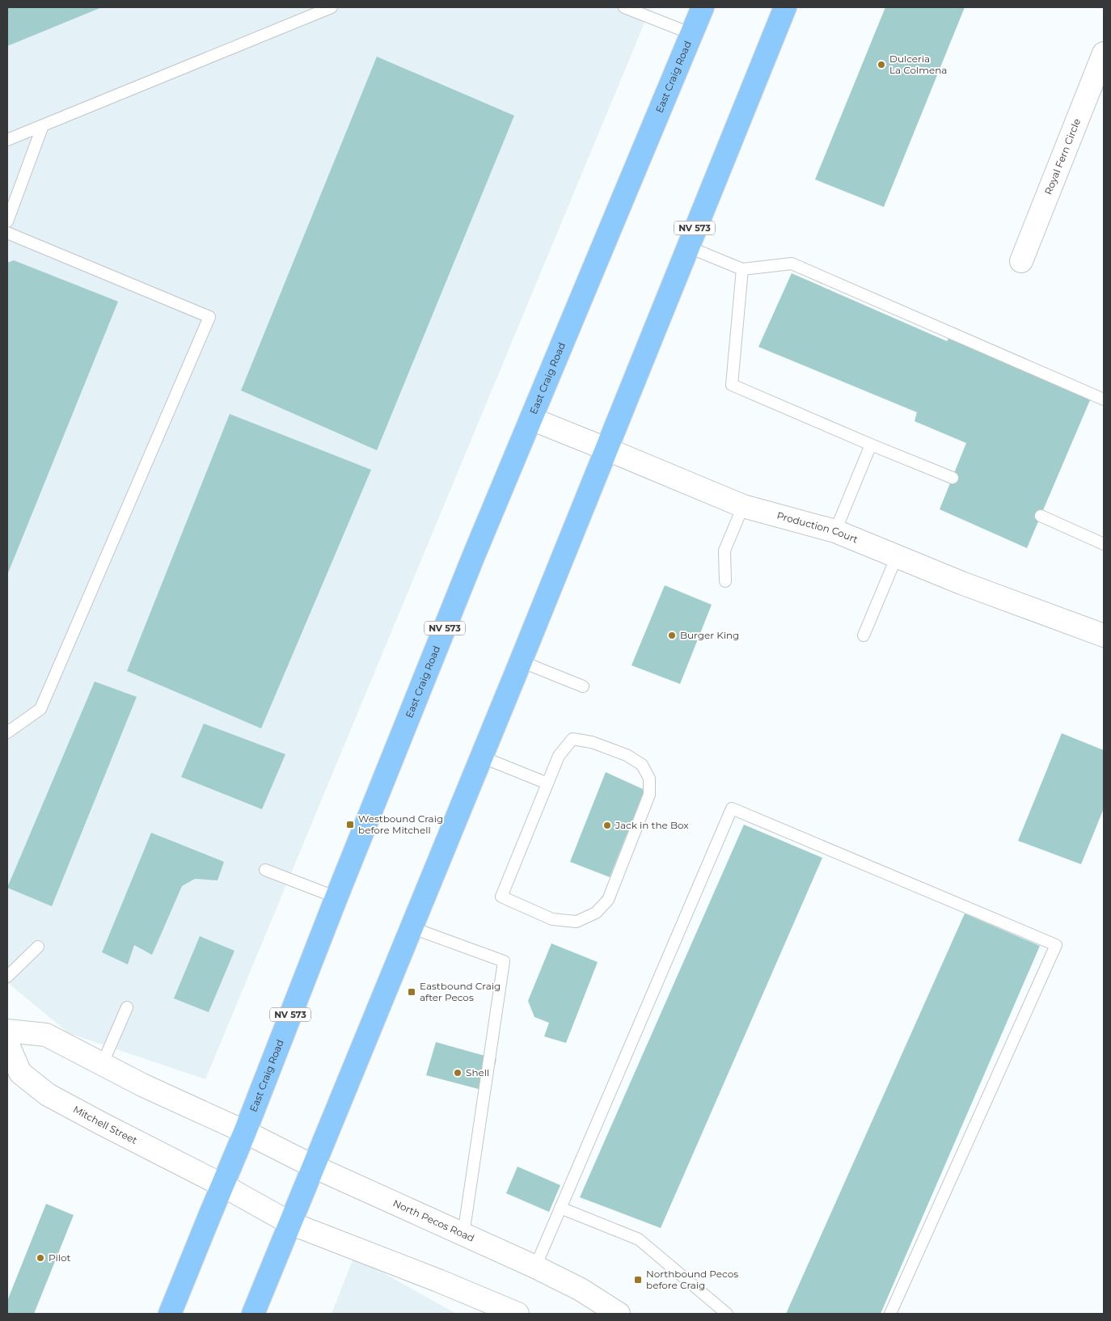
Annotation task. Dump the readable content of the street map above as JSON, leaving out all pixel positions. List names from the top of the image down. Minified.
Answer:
{"streets":{"main road":["East Craig Road","NV 573"],"street":["Royal Fern Circle","Production Court","Mitchell Street","North Pecos Road"]},"crossings":[["East Craig Road","Production Court"],["East Craig Road","Mitchell Street"],["East Craig Road","North Pecos Road"],["NV 573","Production Court"],["NV 573","North Pecos Road"]],"places":{"other":["Dulceria La Colmena","Burger King","Jack in the Box","Shell","Pilot"],"transit":["Westbound Craig before Mitchell","Eastbound Craig after Pecos","Northbound Pecos before Craig"]}}
